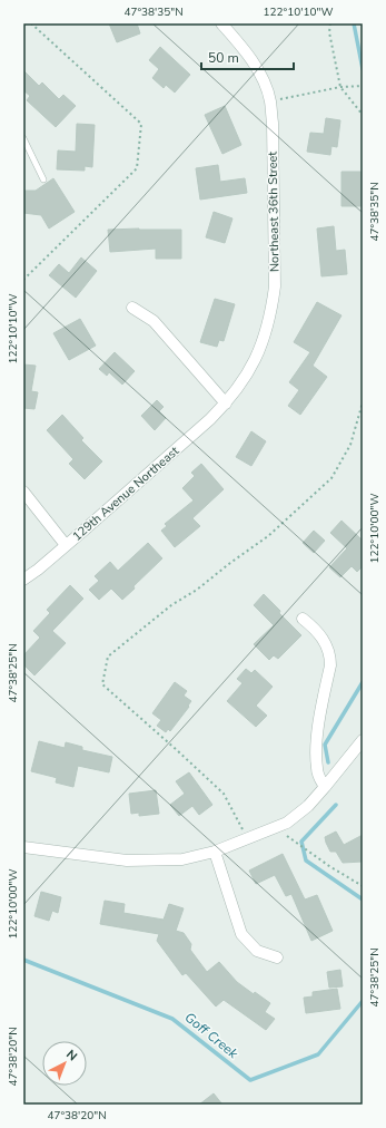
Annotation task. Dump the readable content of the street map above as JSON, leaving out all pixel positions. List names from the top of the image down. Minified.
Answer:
{"streets":{"street":["Northeast 36th Street","129th Avenue Northeast"]},"crossings":[["Northeast 36th Street","129th Avenue Northeast"]],"water":["Goff Creek"],"scale_bar":"50 m","north":"top right","coordinates":["47°38'35\"N","122°10'10\"W","122°10'00\"W","47°38'25\"N","47°38'20\"N"]}
